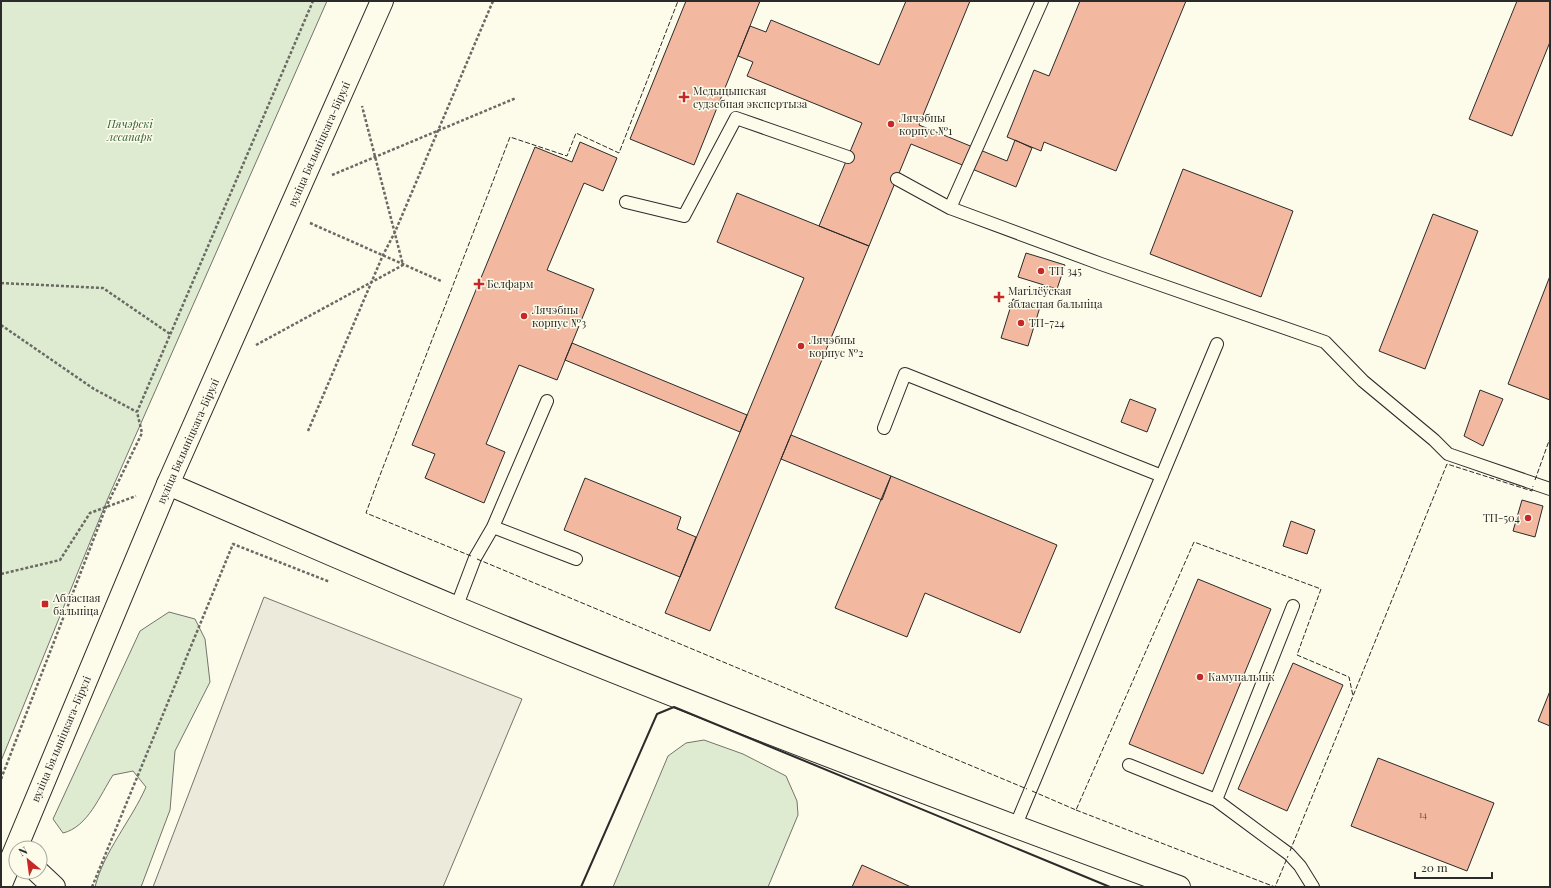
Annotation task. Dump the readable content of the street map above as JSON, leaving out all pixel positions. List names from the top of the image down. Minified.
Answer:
{"streets":{"main road":["вуліца Бялыніцкага-Бірулі"]},"parks":["Пячэрскі лесапарк"],"places":{"health":["Медыцынская судзебная экспертыза","Белфарм","Магілёўская абласная бальніца"],"other":["Лячэбны корпус №1","ТП 345","Лячэбны корпус №3","ТП-724","Лячэбны корпус №2","ТП-504","Камунальнік"],"transit":["Абласная бальніца"]},"house_numbers":["14"],"scale_bar":"20 m","north":"top left"}
